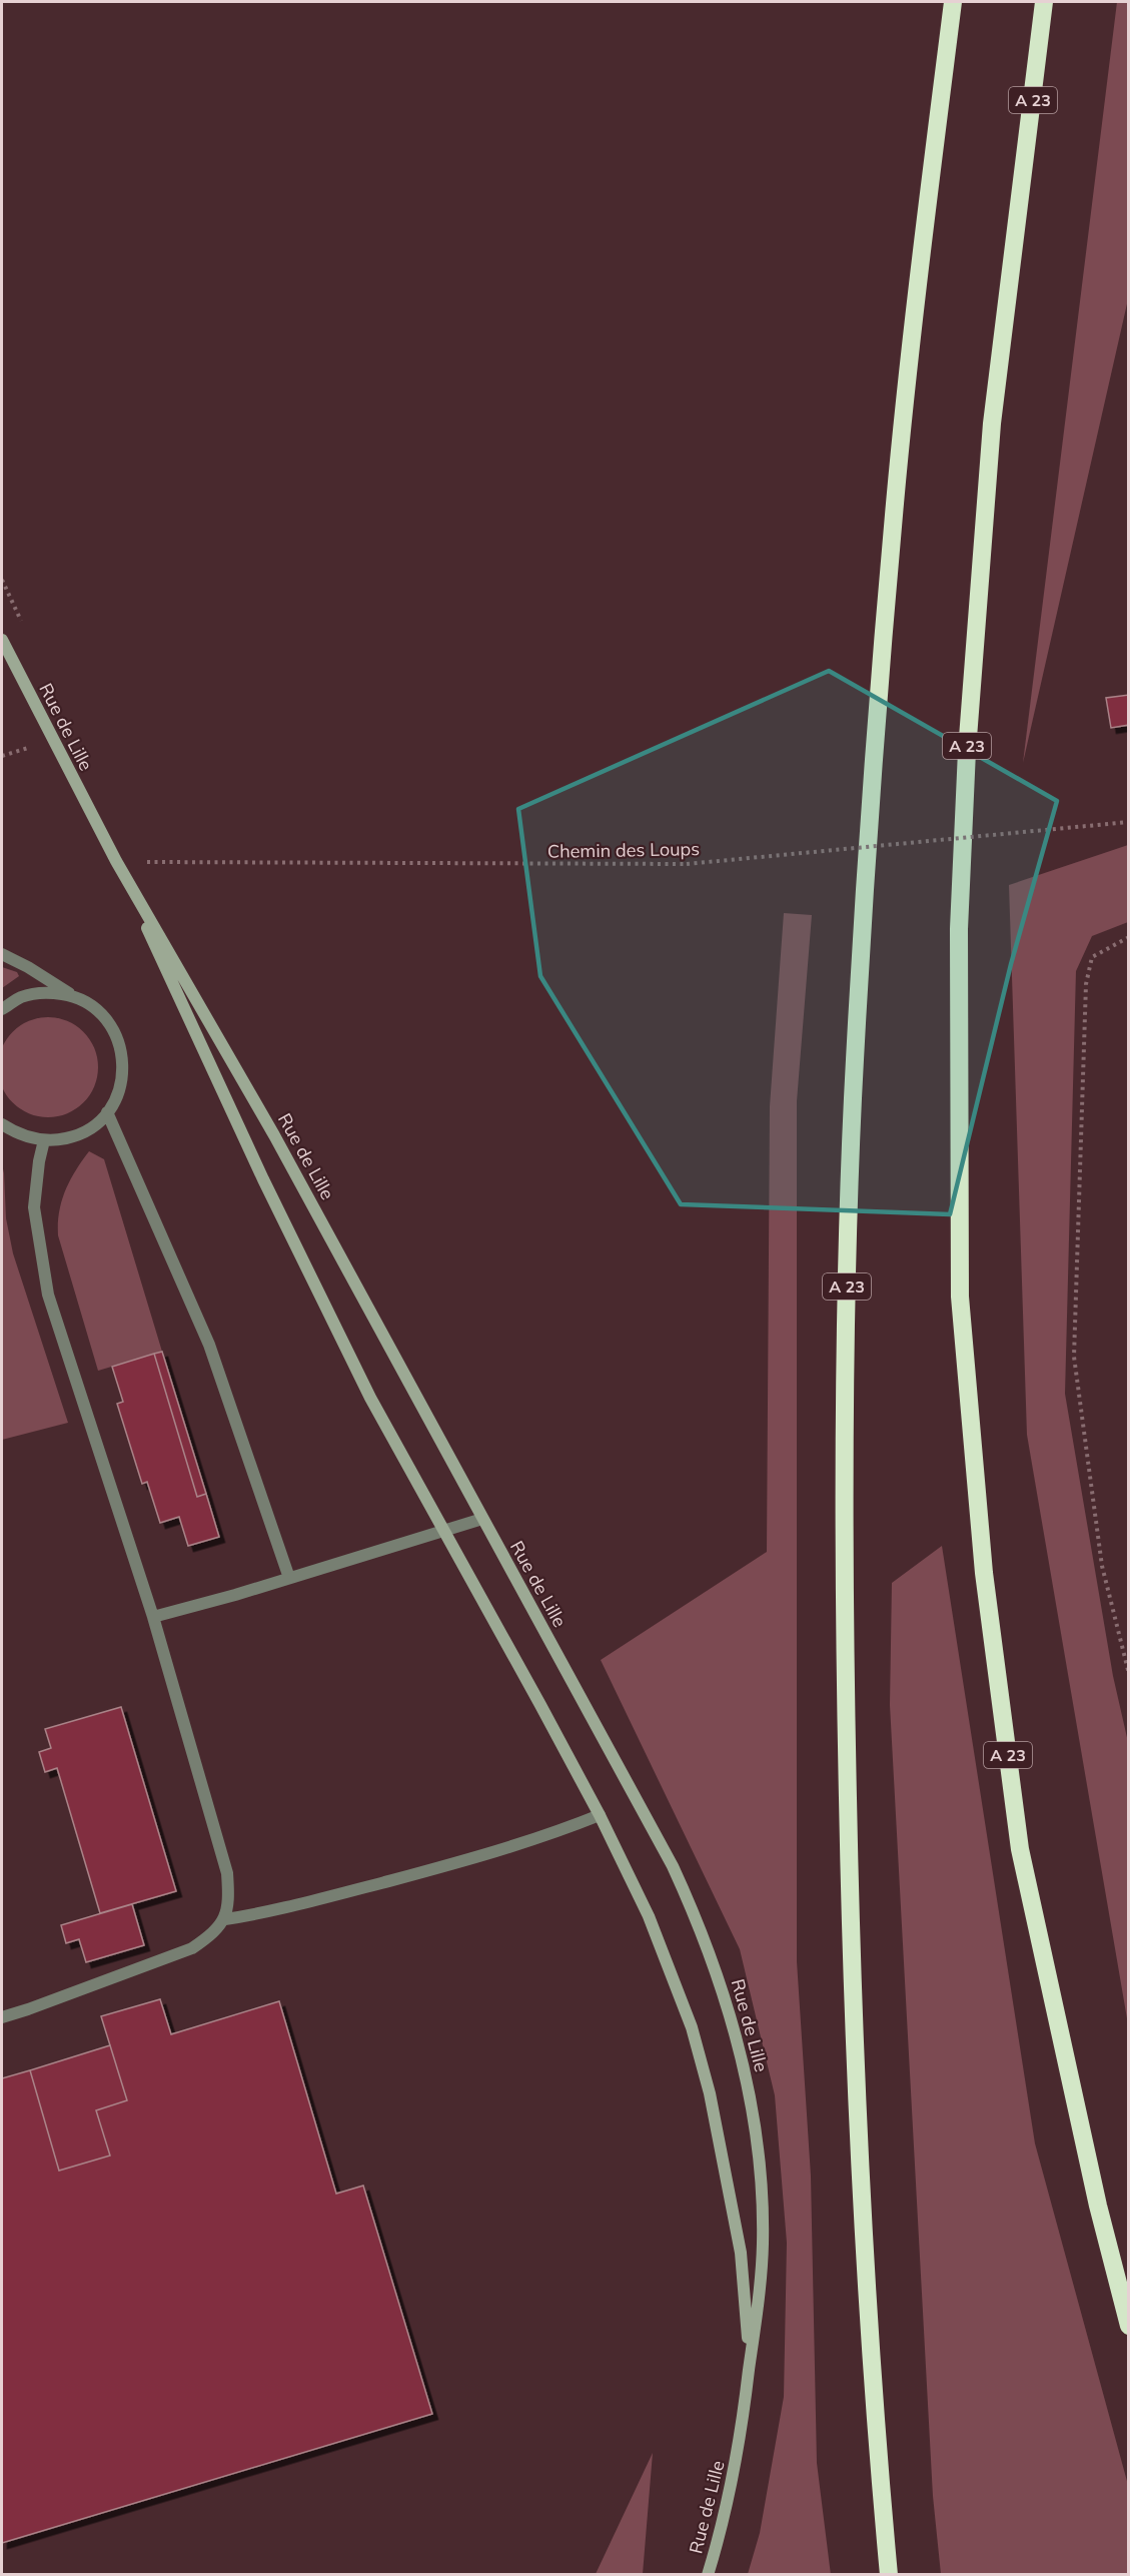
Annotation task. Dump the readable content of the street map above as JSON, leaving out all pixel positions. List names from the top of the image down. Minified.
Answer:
{"streets":{"highway":["A 23"],"main road":["Rue de Lille"],"path":["Chemin des Loups"]},"crossings":[["Rue de Lille","Chemin des Loups"]]}
